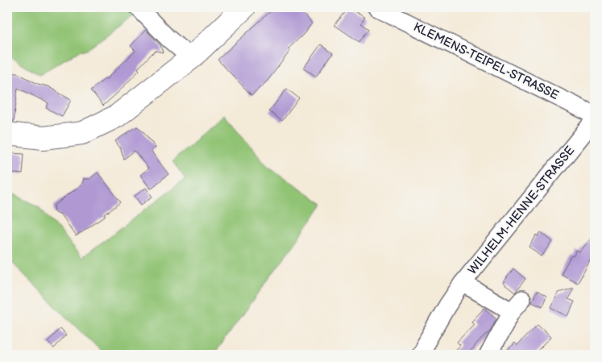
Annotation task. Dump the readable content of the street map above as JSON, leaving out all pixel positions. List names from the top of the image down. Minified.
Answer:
{"streets":{"street":["KLEMENS-TEIPEL-STRASSE","WILHELM-HENNE-STRASSE"]}}
